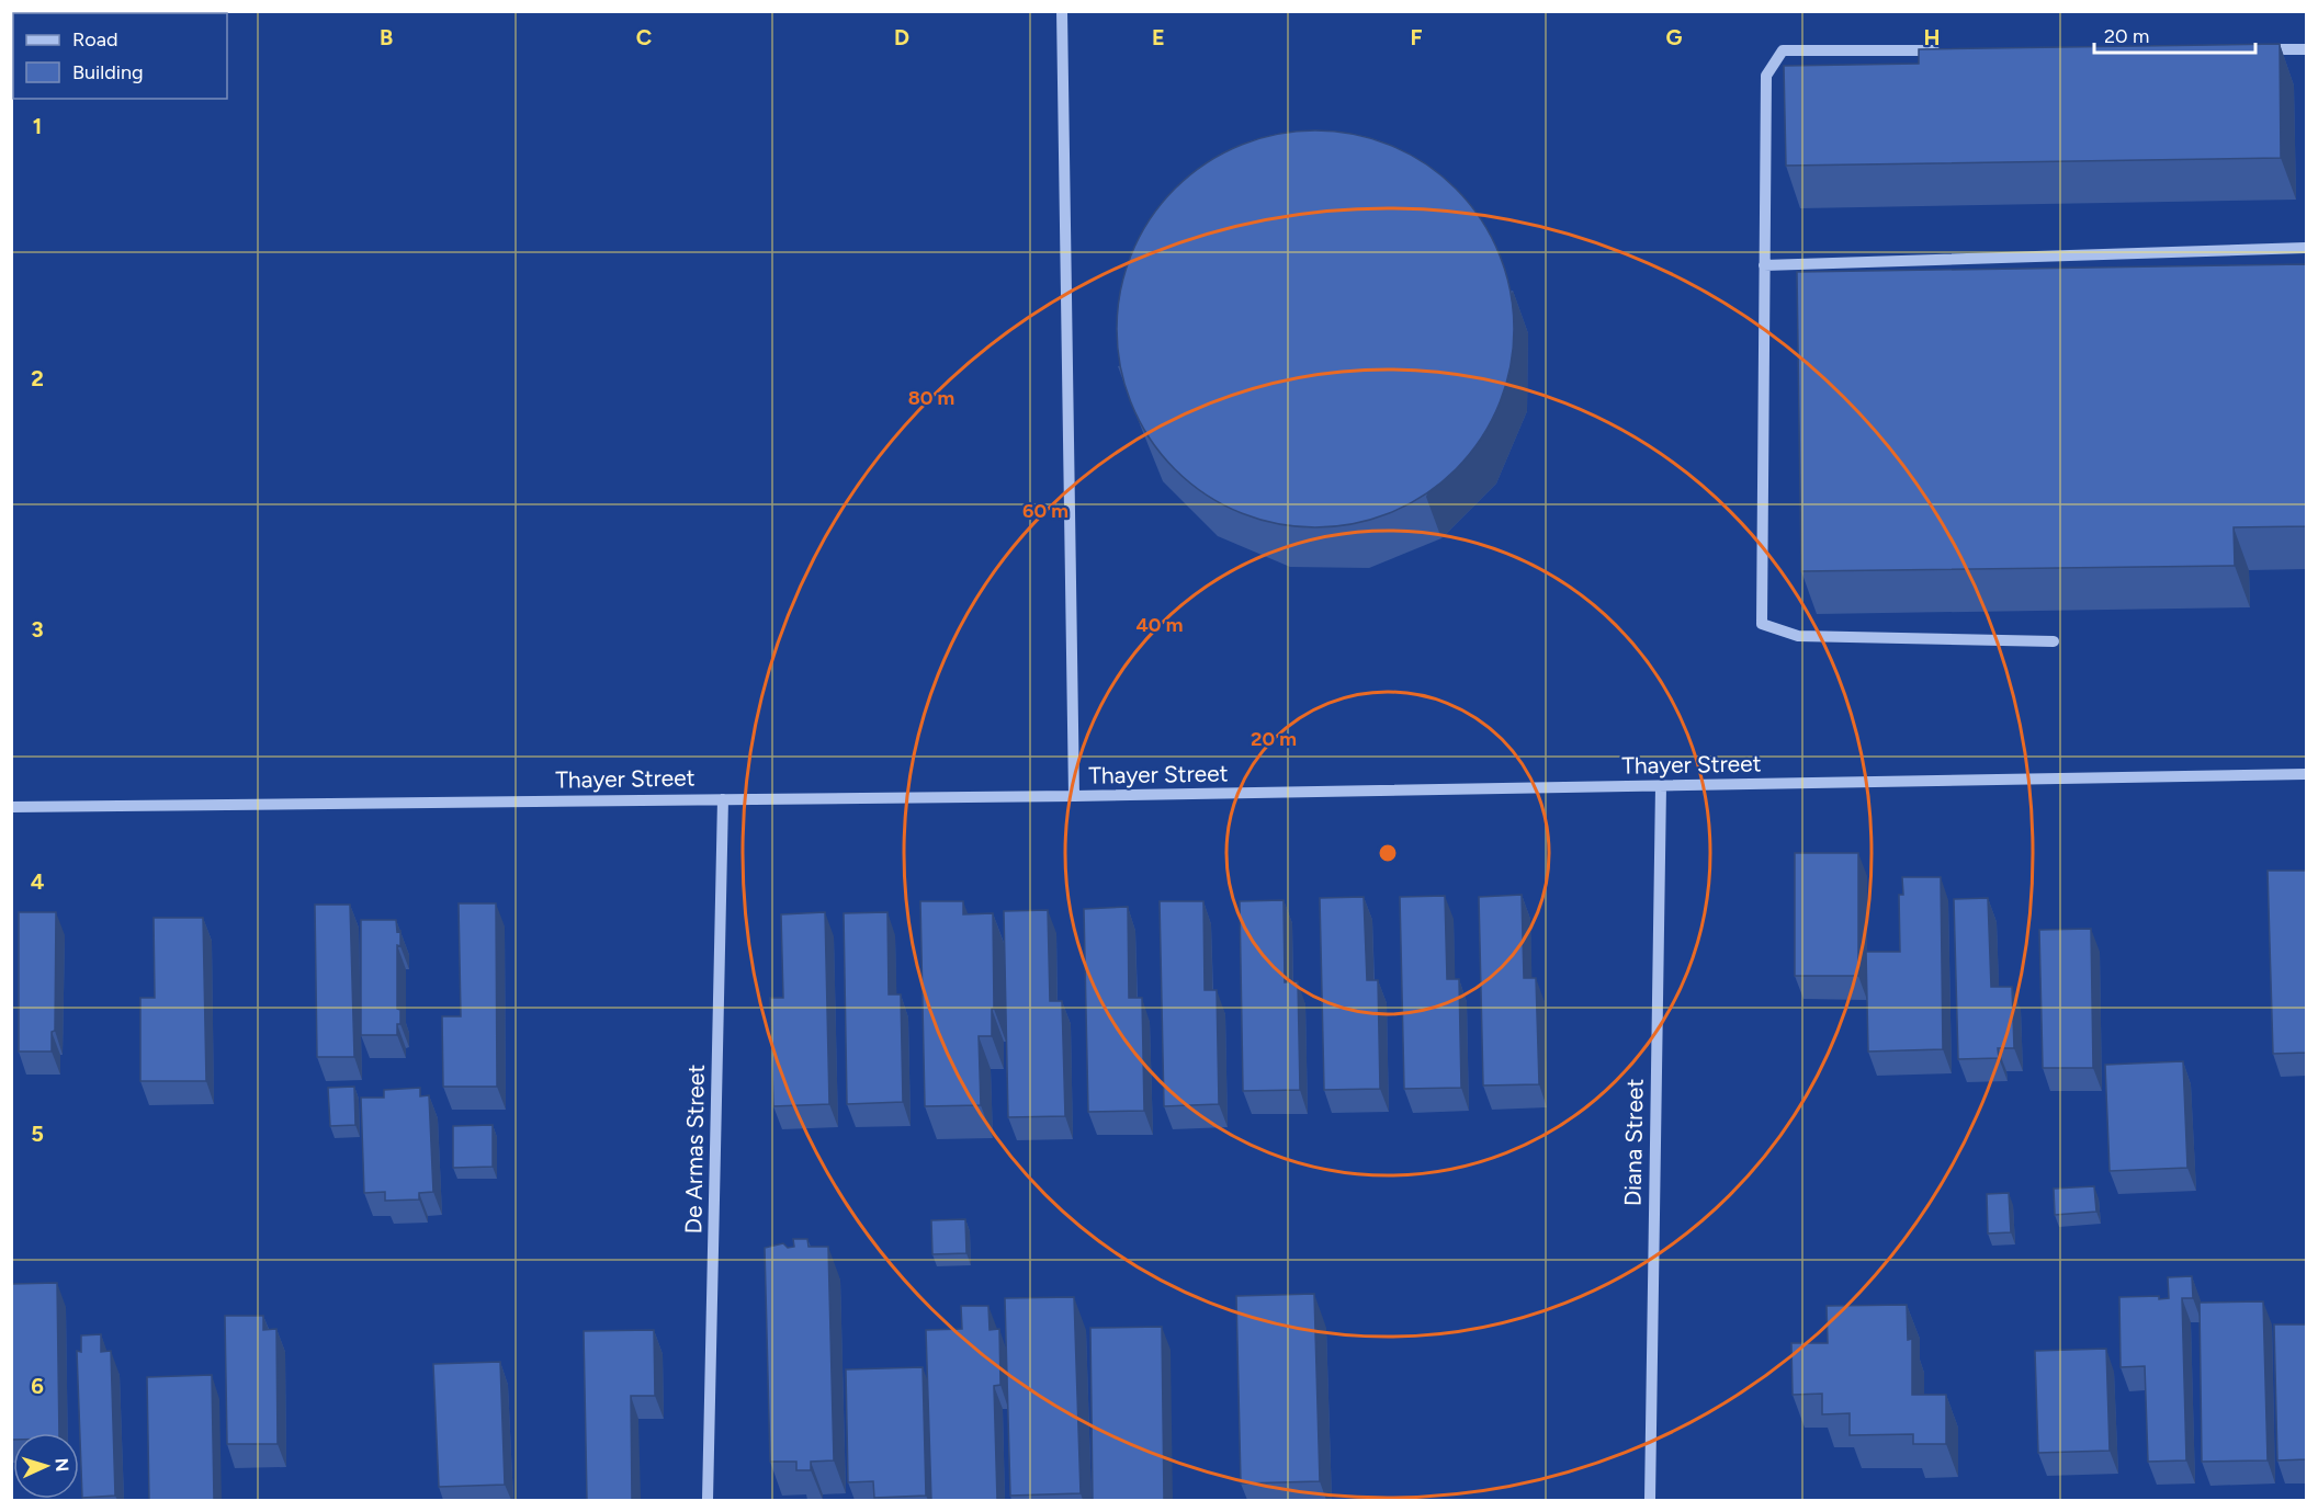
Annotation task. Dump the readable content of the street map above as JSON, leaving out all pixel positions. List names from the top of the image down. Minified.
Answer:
{"streets":{"street":["Thayer Street","Diana Street","De Armas Street"]},"crossings":[["Thayer Street","Diana Street"],["Thayer Street","De Armas Street"]],"legend":["Road","Building"],"scale_bar":"20 m","north":"right","grid":{"columns":["B","C","D","E","F","G","H"],"rows":["1","2","3","4","5","6"]},"rings":["80 m","60 m","40 m","20 m"]}
